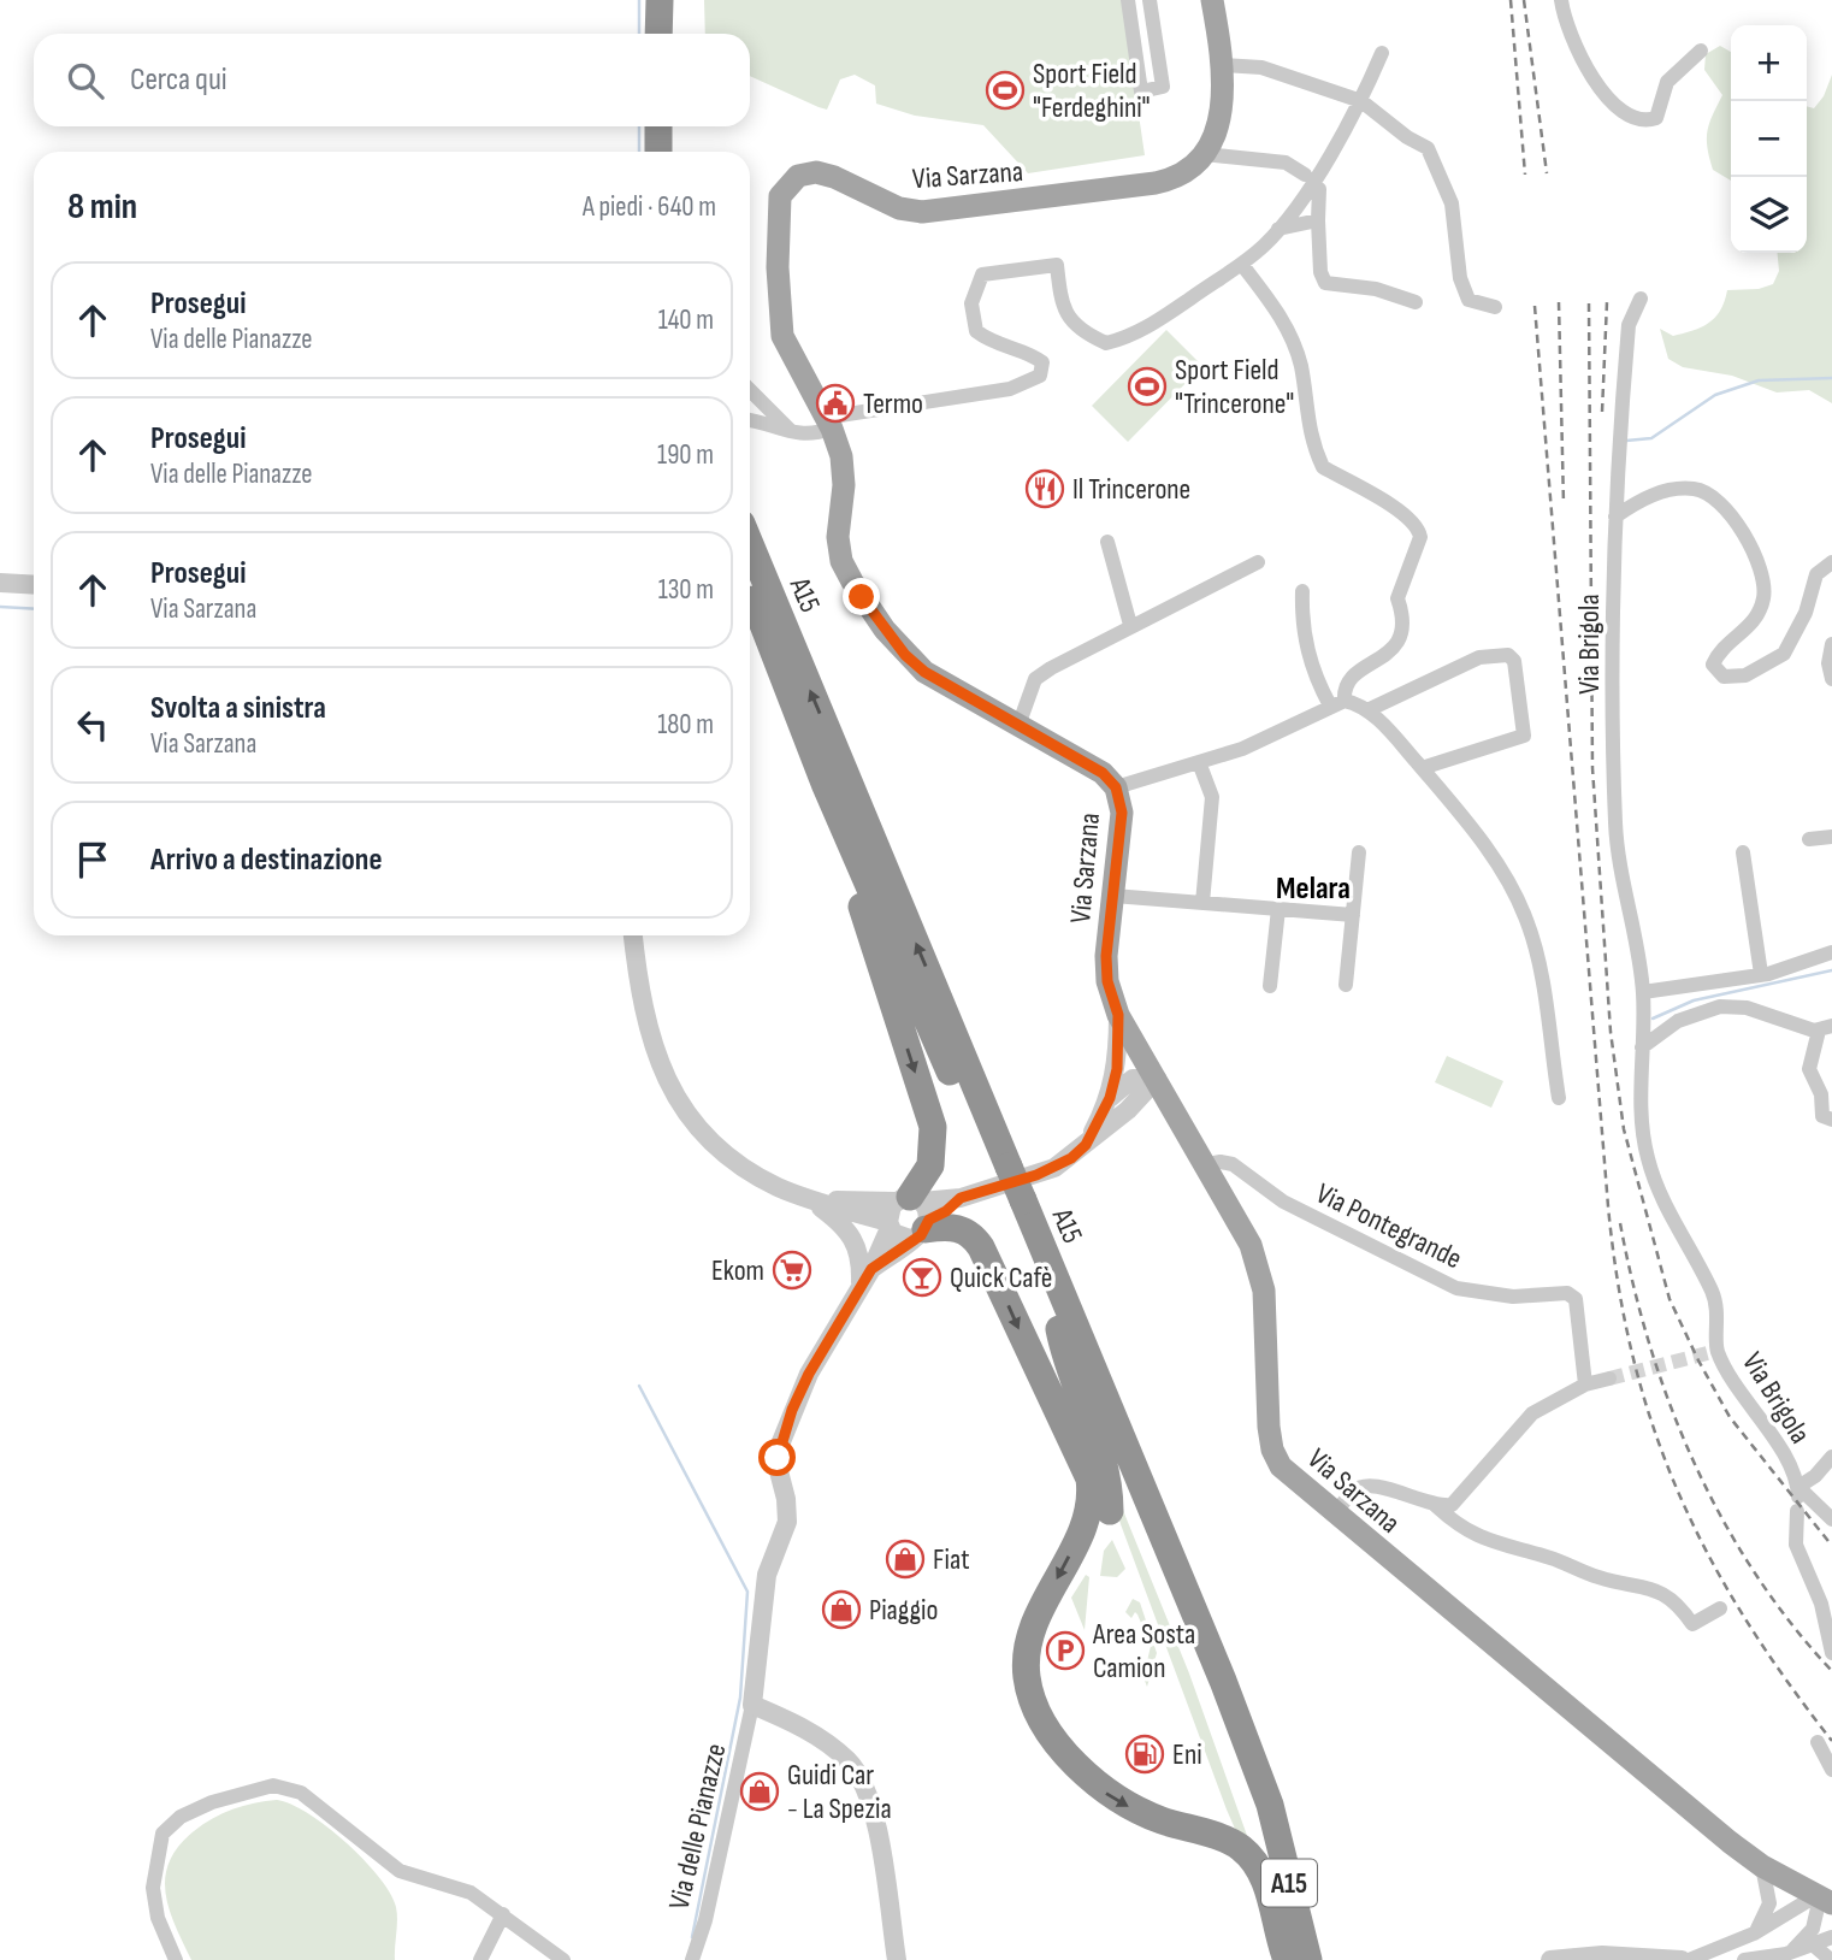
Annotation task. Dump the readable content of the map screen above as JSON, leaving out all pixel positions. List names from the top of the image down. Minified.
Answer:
{"streets":{"highway":["A15"],"main road":["Via Sarzana"],"street":["Via Brigola","Via Pontegrande","Via delle Pianazze"]},"crossings":[["Via Sarzana","Via Pontegrande"],["Via Sarzana","Via delle Pianazze"]],"districts":["Melara"],"places":{"sports":["Sport Field \"Ferdeghini\"","Sport Field \"Trincerone\""],"public building":["Termo"],"restaurant":["Il Trincerone"],"supermarket":["Ekom"],"bar":["Quick Cafè"],"shop":["Fiat","Piaggio","Guidi Car - La Spezia"],"parking":["Area Sosta Camion"],"fuel station":["Eni"]},"page":{"map_buttons":["+","−"],"search":"Cerca qui","heading":["8 min","A piedi · 640 m"],"list":[["Prosegui","Via delle Pianazze","140 m"],["Prosegui","Via delle Pianazze","190 m"],["Prosegui","Via Sarzana","130 m"],["Svolta a sinistra","Via Sarzana","180 m"],"Arrivo a destinazione"]}}
